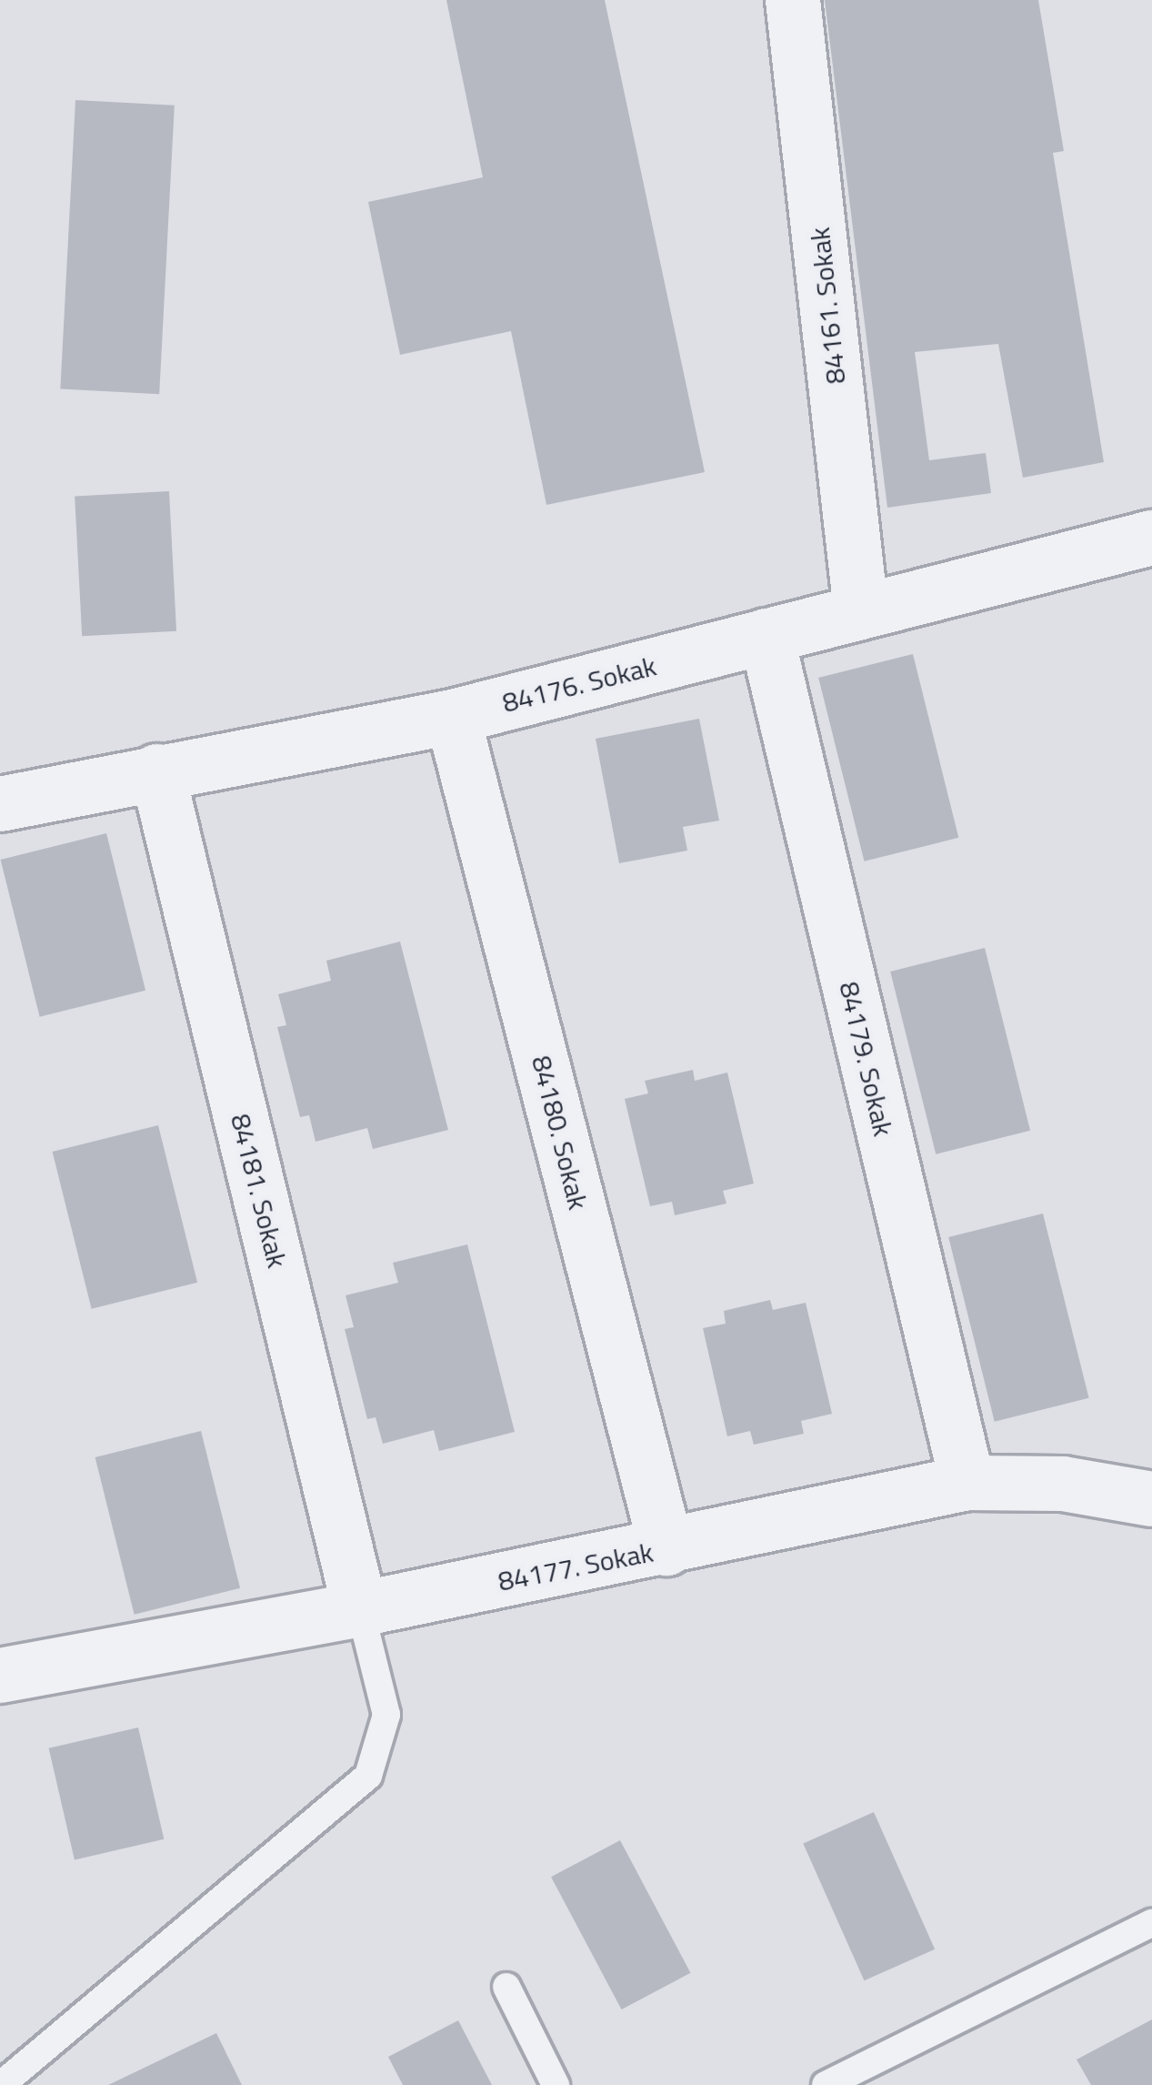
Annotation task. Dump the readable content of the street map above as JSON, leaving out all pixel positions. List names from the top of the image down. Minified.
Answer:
{"streets":{"street":["84161. Sokak","84176. Sokak","84179. Sokak","84180. Sokak","84181. Sokak","84177. Sokak"]},"crossings":[["84161. Sokak","84176. Sokak"],["84176. Sokak","84179. Sokak"],["84176. Sokak","84180. Sokak"],["84176. Sokak","84181. Sokak"],["84179. Sokak","84177. Sokak"],["84180. Sokak","84177. Sokak"],["84181. Sokak","84177. Sokak"]]}
